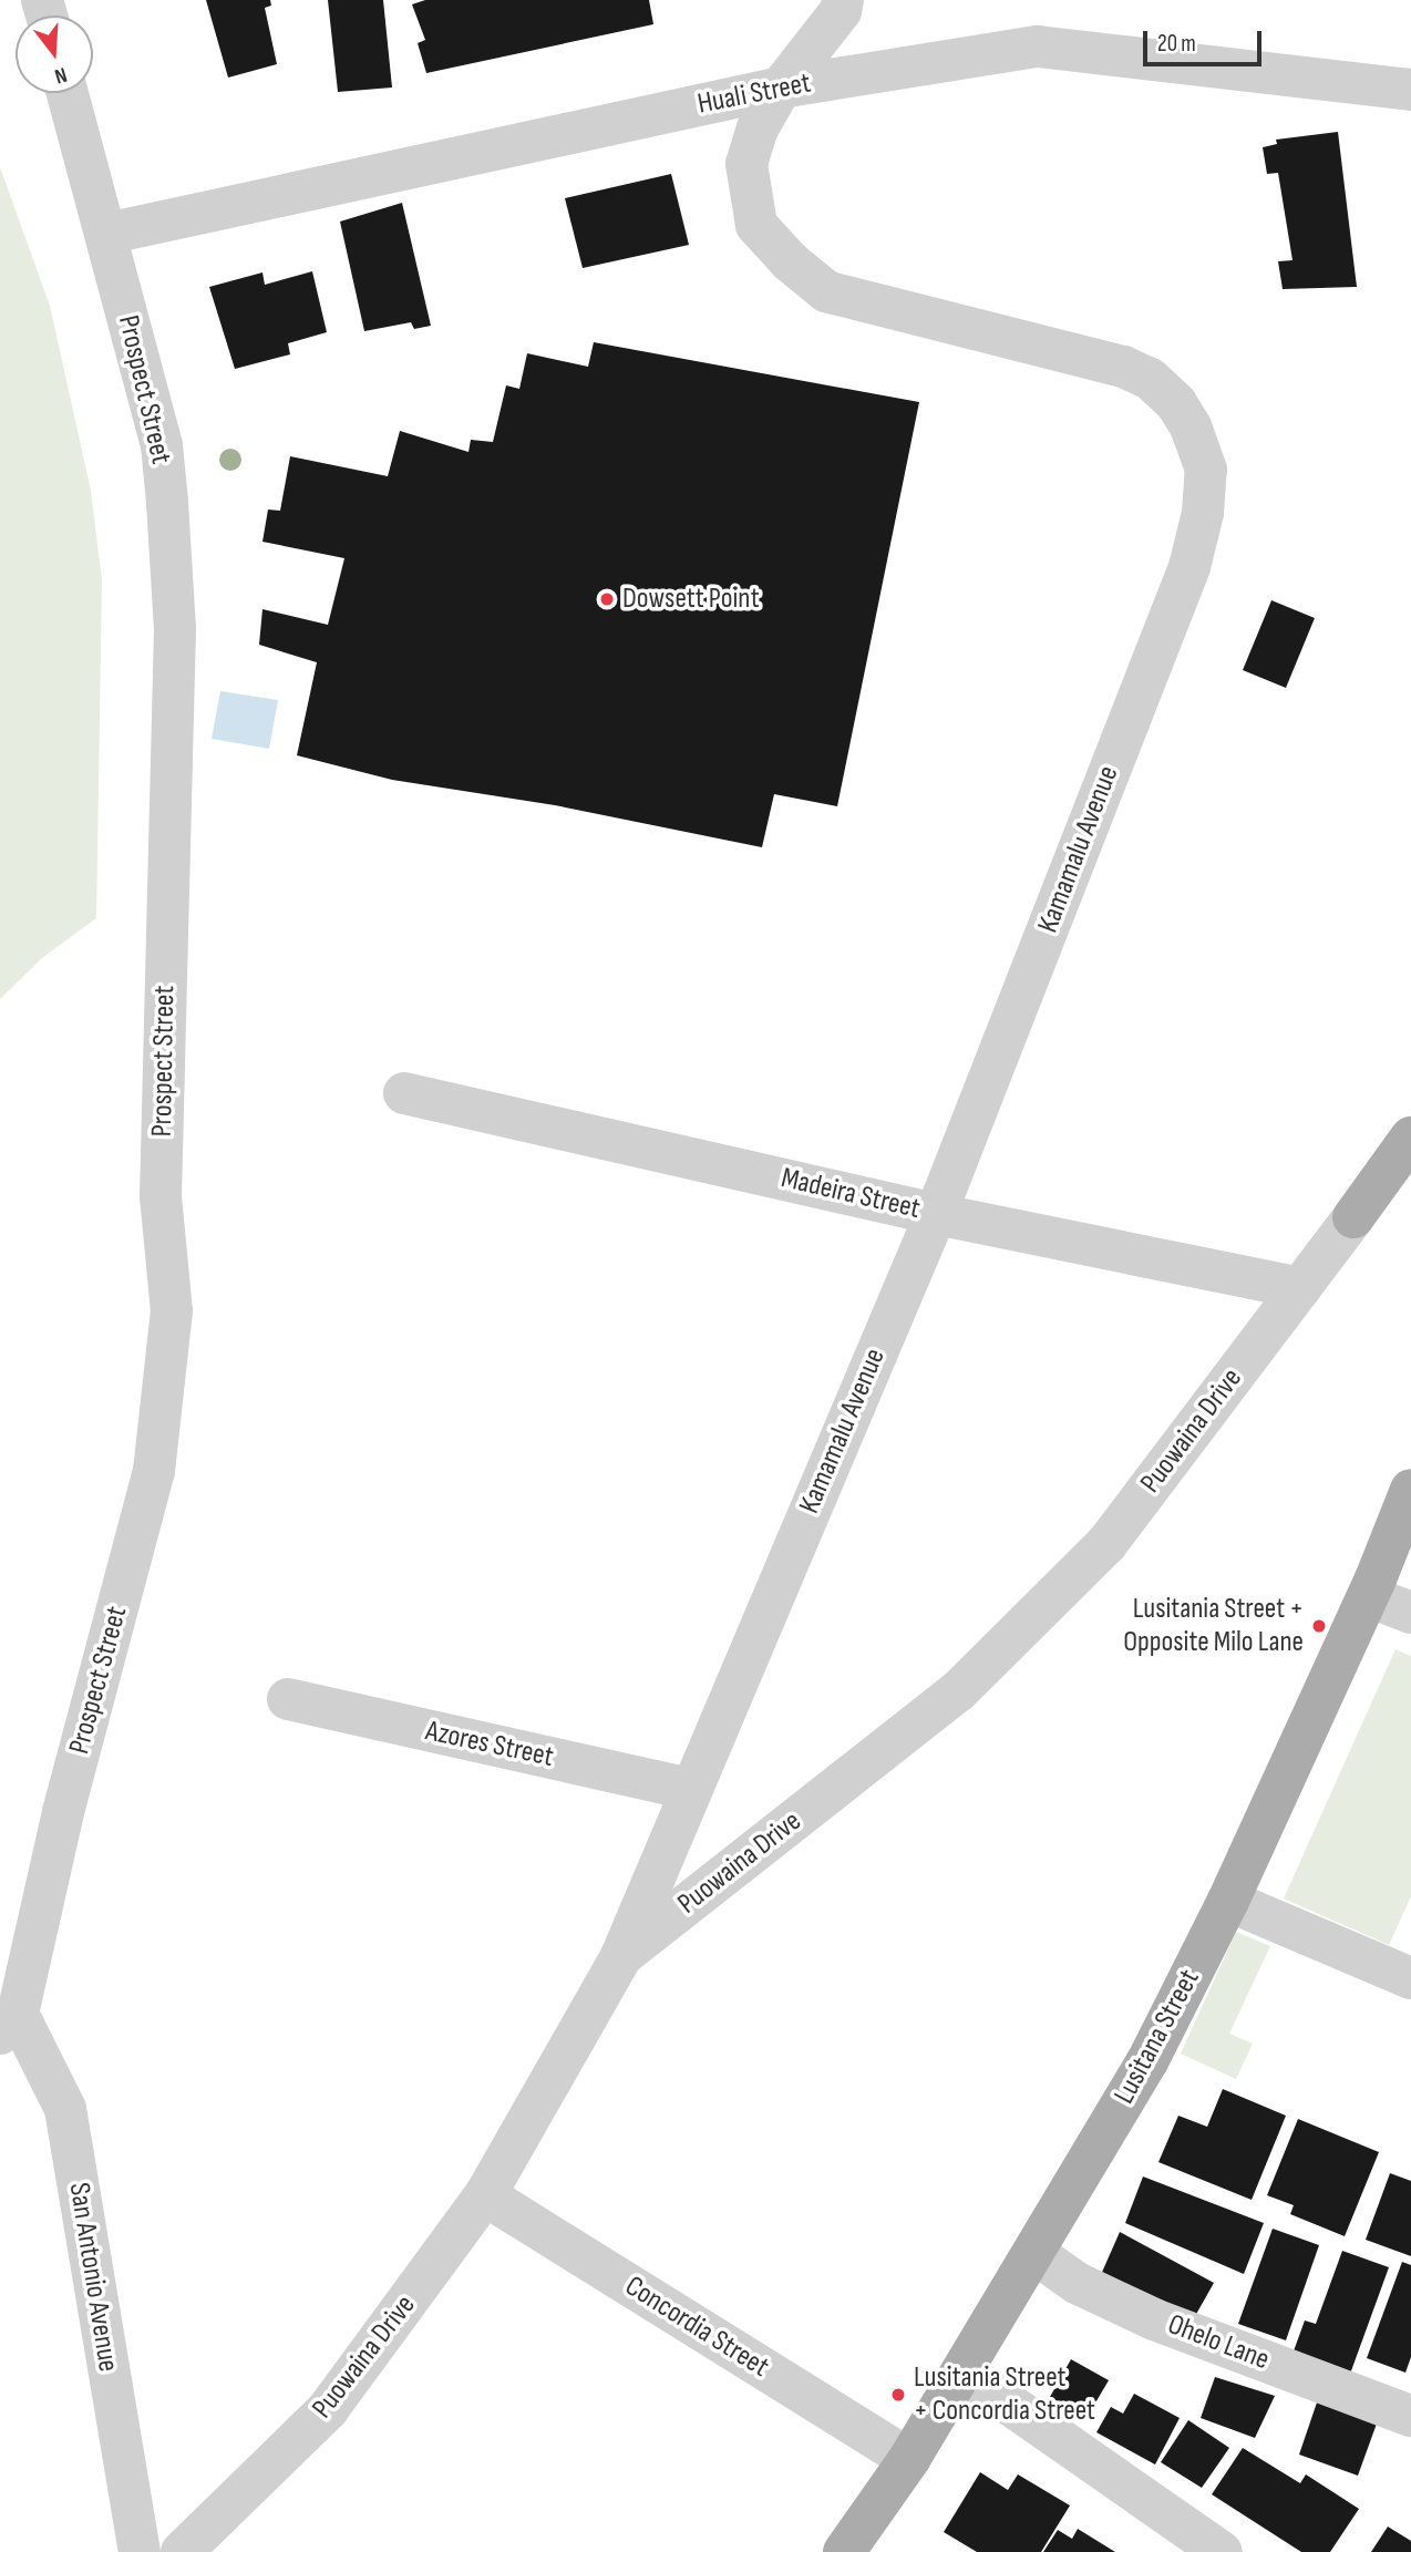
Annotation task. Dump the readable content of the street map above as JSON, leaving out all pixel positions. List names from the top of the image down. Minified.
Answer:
{"streets":{"main road":["Lusitana Street"],"street":["Huali Street","Prospect Street","Kamamalu Avenue","Madeira Street","Puowaina Drive","Azores Street","San Antonio Avenue","Concordia Street","Ohelo Lane"]},"crossings":[["Huali Street","Prospect Street"],["Huali Street","Kamamalu Avenue"],["Prospect Street","San Antonio Avenue"],["Kamamalu Avenue","Madeira Street"],["Kamamalu Avenue","Puowaina Drive"],["Kamamalu Avenue","Azores Street"],["Madeira Street","Puowaina Drive"],["Puowaina Drive","Concordia Street"],["Lusitana Street","Concordia Street"],["Lusitana Street","Ohelo Lane"]],"places":["Dowsett Point","Lusitania Street + Opposite Milo Lane","Lusitania Street + Concordia Street"],"scale_bar":"20 m","north":"bottom"}
